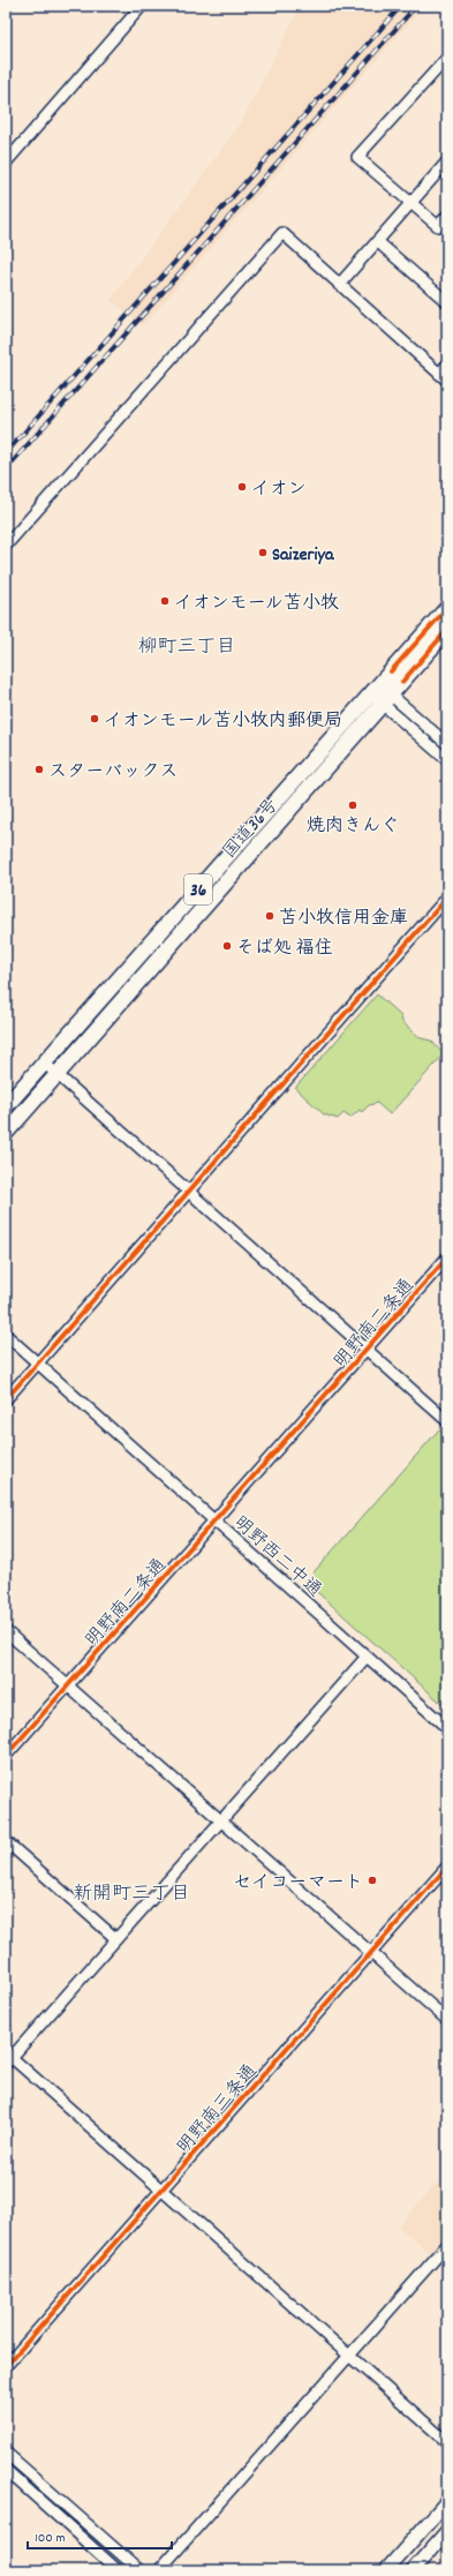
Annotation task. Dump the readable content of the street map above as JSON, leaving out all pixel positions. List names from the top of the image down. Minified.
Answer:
{"streets":{"highway":["国道36号","36"],"street":["明野南二条通","明野西二中通","明野南三条通"]},"crossings":[["明野南二条通","明野西二中通"]],"districts":["柳町三丁目","新開町三丁目"],"places":["イオン","Saizeriya","イオンモール苫小牧","イオンモール苫小牧内郵便局","スターバックス","焼肉きんぐ","苫小牧信用金庫","そば処 福住","セイコーマート"],"scale_bar":"100 m"}
